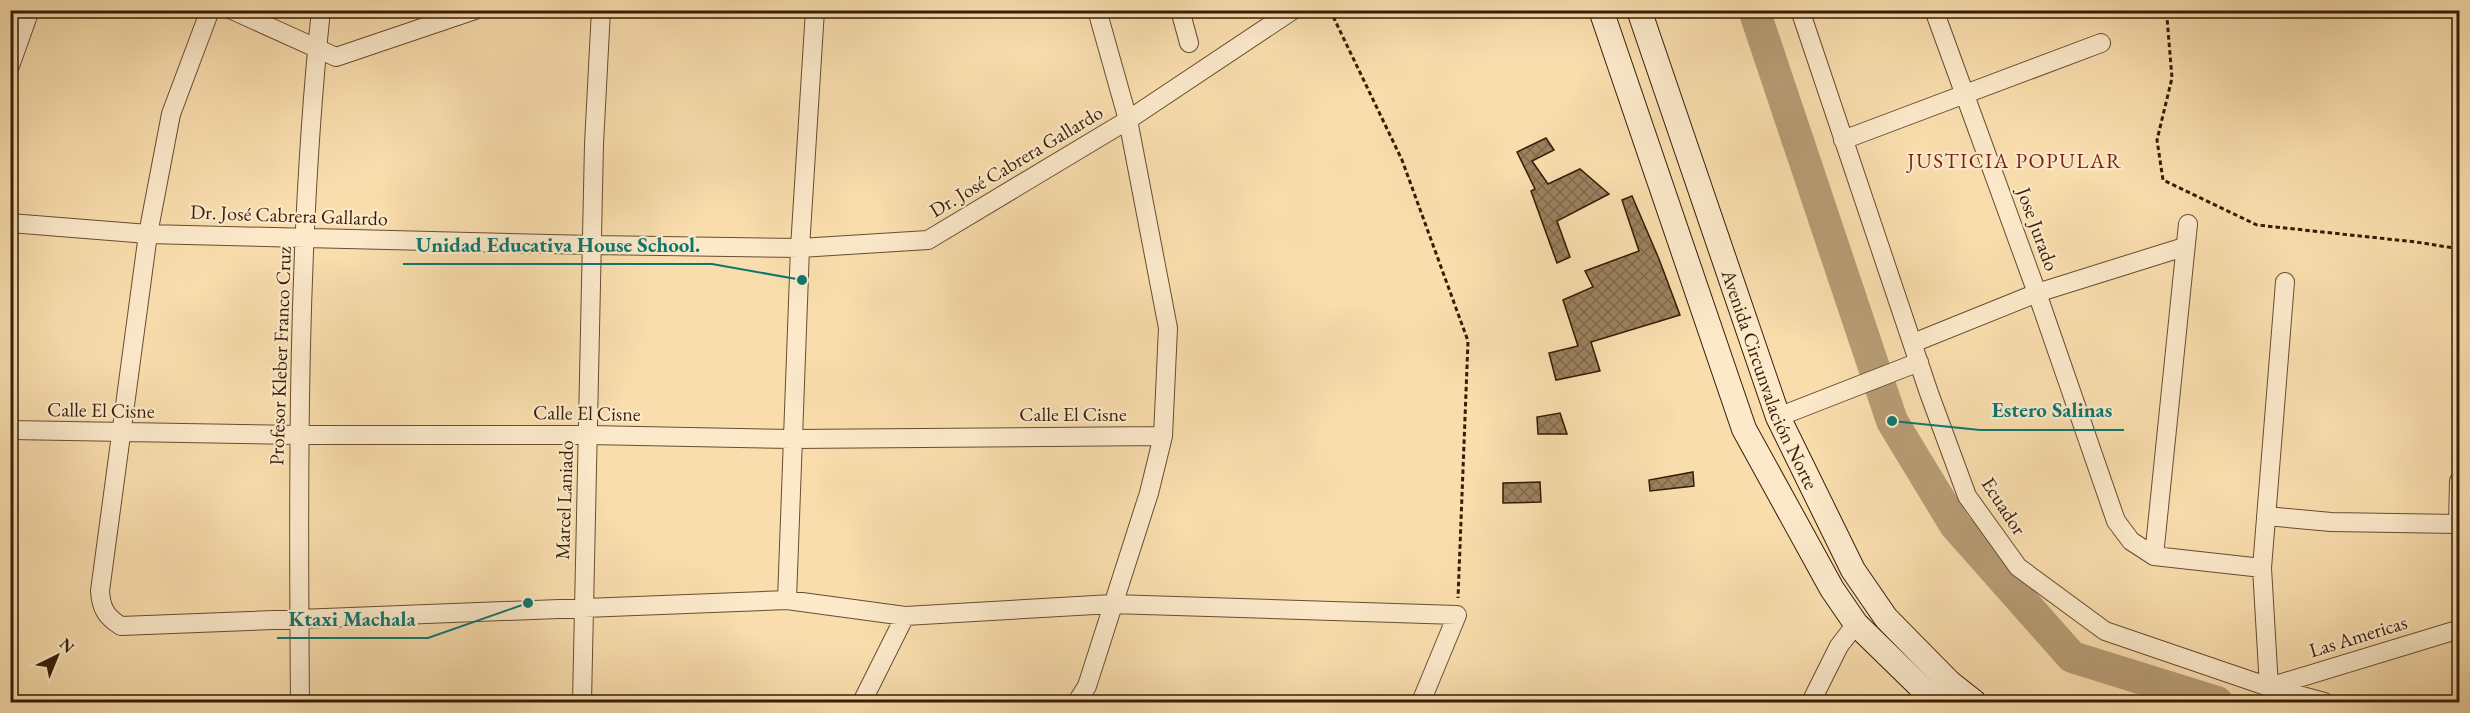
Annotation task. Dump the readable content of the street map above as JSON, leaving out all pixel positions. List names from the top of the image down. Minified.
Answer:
{"streets":{"main road":["Avenida Circunvalación Norte"],"street":["Dr. José Cabrera Gallardo","Jose Jurado","Profesor Kleber Franco Cruz","Calle El Cisne","Marcel Laniado","Ecuador","Las Americas"]},"crossings":[["Dr. José Cabrera Gallardo","Profesor Kleber Franco Cruz"],["Dr. José Cabrera Gallardo","Marcel Laniado"],["Profesor Kleber Franco Cruz","Calle El Cisne"],["Calle El Cisne","Marcel Laniado"],["Ecuador","Las Americas"]],"districts":["JUSTICIA POPULAR"],"places":["Unidad Educativa House School.","Estero Salinas","Ktaxi Machala"],"north":"top right"}
